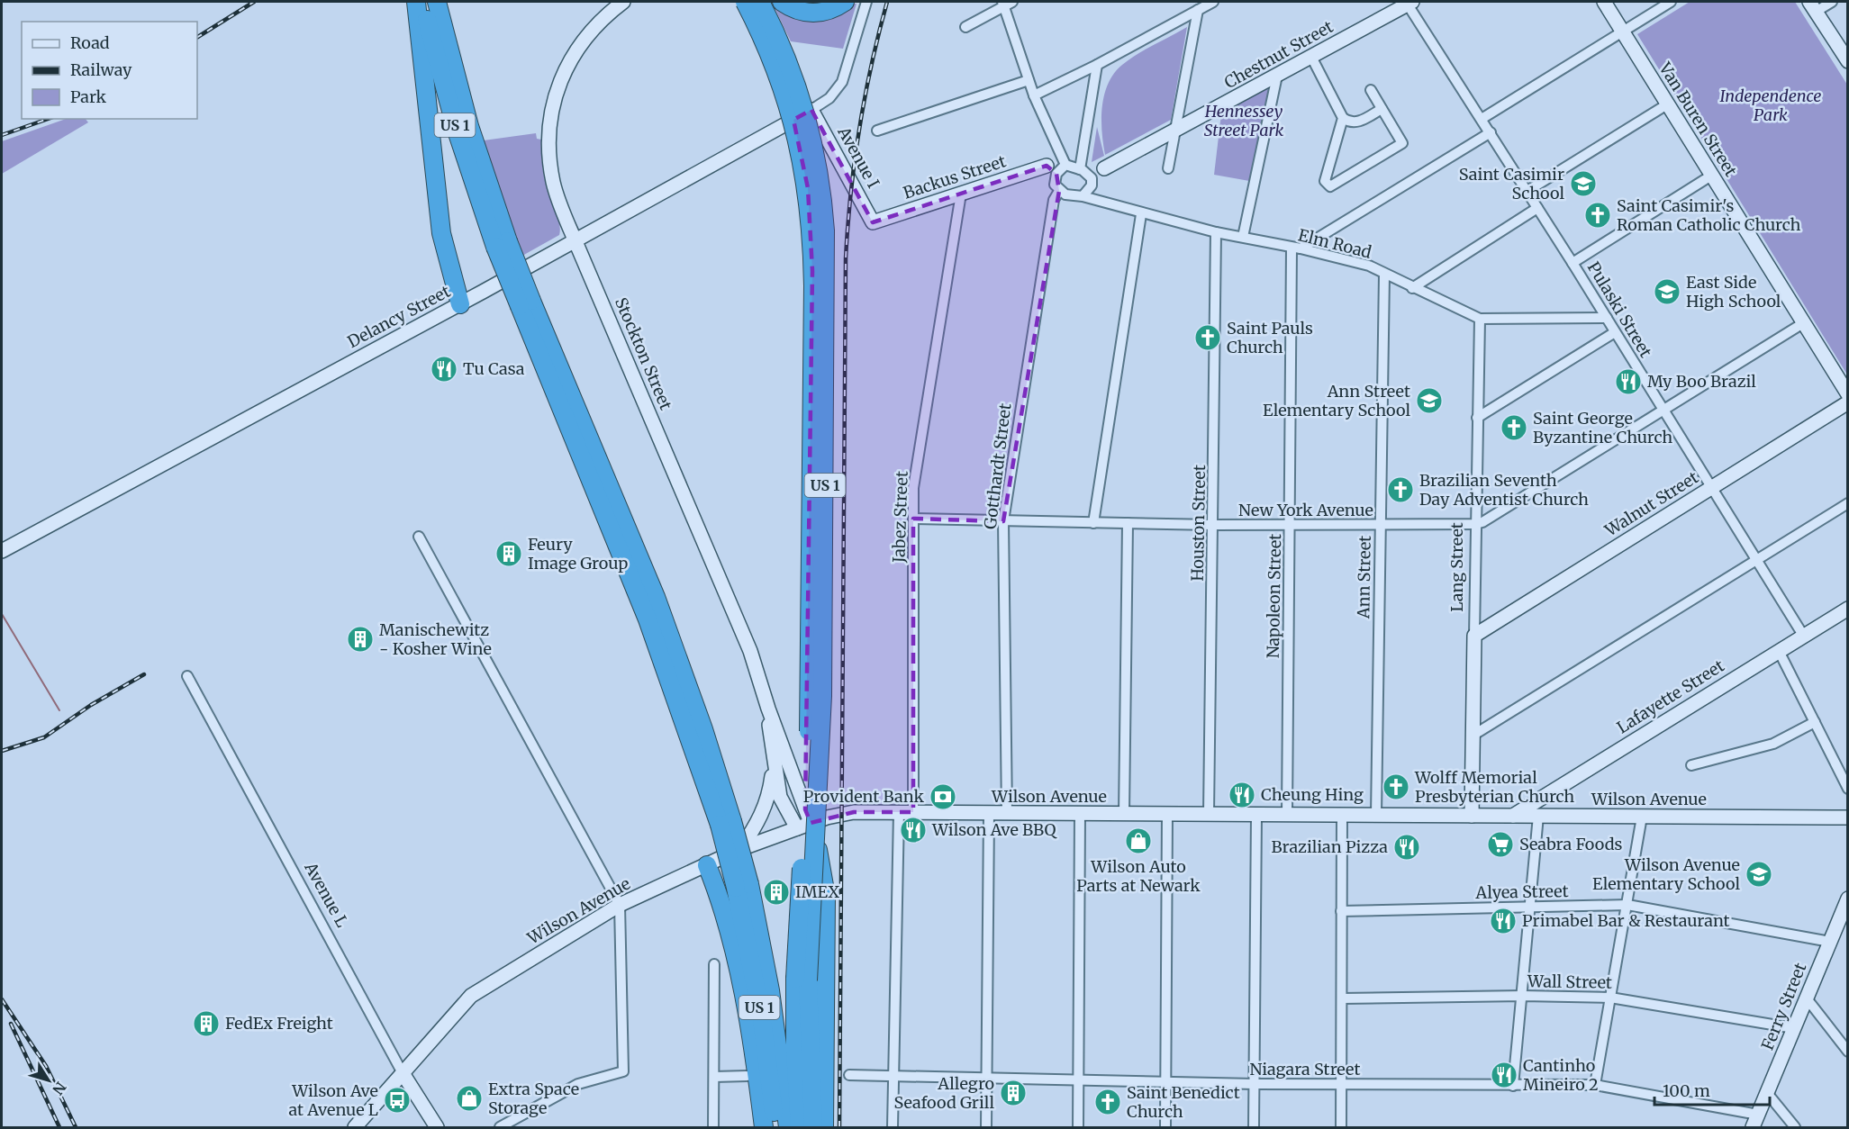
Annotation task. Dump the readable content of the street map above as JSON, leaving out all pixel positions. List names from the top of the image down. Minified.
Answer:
{"streets":{"highway":["US 1"],"street":["Chestnut Street","Van Buren Street","Avenue I","Backus Street","Elm Road","Pulaski Street","Delancy Street","Stockton Street","Gotthardt Street","Walnut Street","New York Avenue","Jabez Street","Houston Street","Lang Street","Ann Street","Napoleon Street","Lafayette Street","Wilson Avenue","Alyea Street","Avenue L","Wall Street","Ferry Street","Niagara Street"]},"crossings":[["Chestnut Street","Pulaski Street"],["Van Buren Street","New York Avenue"],["Avenue I","Backus Street"],["Avenue I","Delancy Street"],["Backus Street","Elm Road"],["Backus Street","Gotthardt Street"],["Backus Street","Jabez Street"],["Elm Road","Pulaski Street"],["Elm Road","Gotthardt Street"],["Elm Road","Houston Street"],["Elm Road","Lang Street"],["Elm Road","Ann Street"],["Elm Road","Napoleon Street"],["Pulaski Street","Walnut Street"],["Pulaski Street","New York Avenue"],["Pulaski Street","Lafayette Street"],["Delancy Street","Stockton Street"],["Stockton Street","Wilson Avenue"],["Gotthardt Street","New York Avenue"],["Gotthardt Street","Wilson Avenue"],["Walnut Street","Lang Street"],["New York Avenue","Jabez Street"],["New York Avenue","Houston Street"],["New York Avenue","Lang Street"],["New York Avenue","Ann Street"],["New York Avenue","Napoleon Street"],["Jabez Street","Wilson Avenue"],["Houston Street","Wilson Avenue"],["Lang Street","Wilson Avenue"],["Ann Street","Wilson Avenue"],["Napoleon Street","Wilson Avenue"],["Lafayette Street","Wilson Avenue"],["Wilson Avenue","Avenue L"],["Alyea Street","Ferry Street"],["Wall Street","Ferry Street"],["Ferry Street","Niagara Street"]],"parks":["Independence Park","Hennessey Street Park"],"places":{"school or university":["Saint Casimir School","East Side High School","Ann Street Elementary School","Wilson Avenue Elementary School"],"church":["Saint Casimir's Roman Catholic Church","Saint Pauls Church","Saint George Byzantine Church","Brazilian Seventh Day Adventist Church","Wolff Memorial Presbyterian Church","Saint Benedict Church"],"restaurant":["Tu Casa","My Boo Brazil","Cheung Hing","Wilson Ave BBQ","Brazilian Pizza","Primabel Bar & Restaurant","Cantinho Mineiro 2"],"building":["Feury Image Group","Manischewitz - Kosher Wine","IMEX","FedEx Freight","Allegro Seafood Grill"],"bank":["Provident Bank"],"shop":["Wilson Auto Parts at Newark","Extra Space Storage"],"supermarket":["Seabra Foods"],"bus stop":["Wilson Ave at Avenue L"]},"legend":["Road","Railway","Park"],"scale_bar":"100 m","north":"bottom right"}
